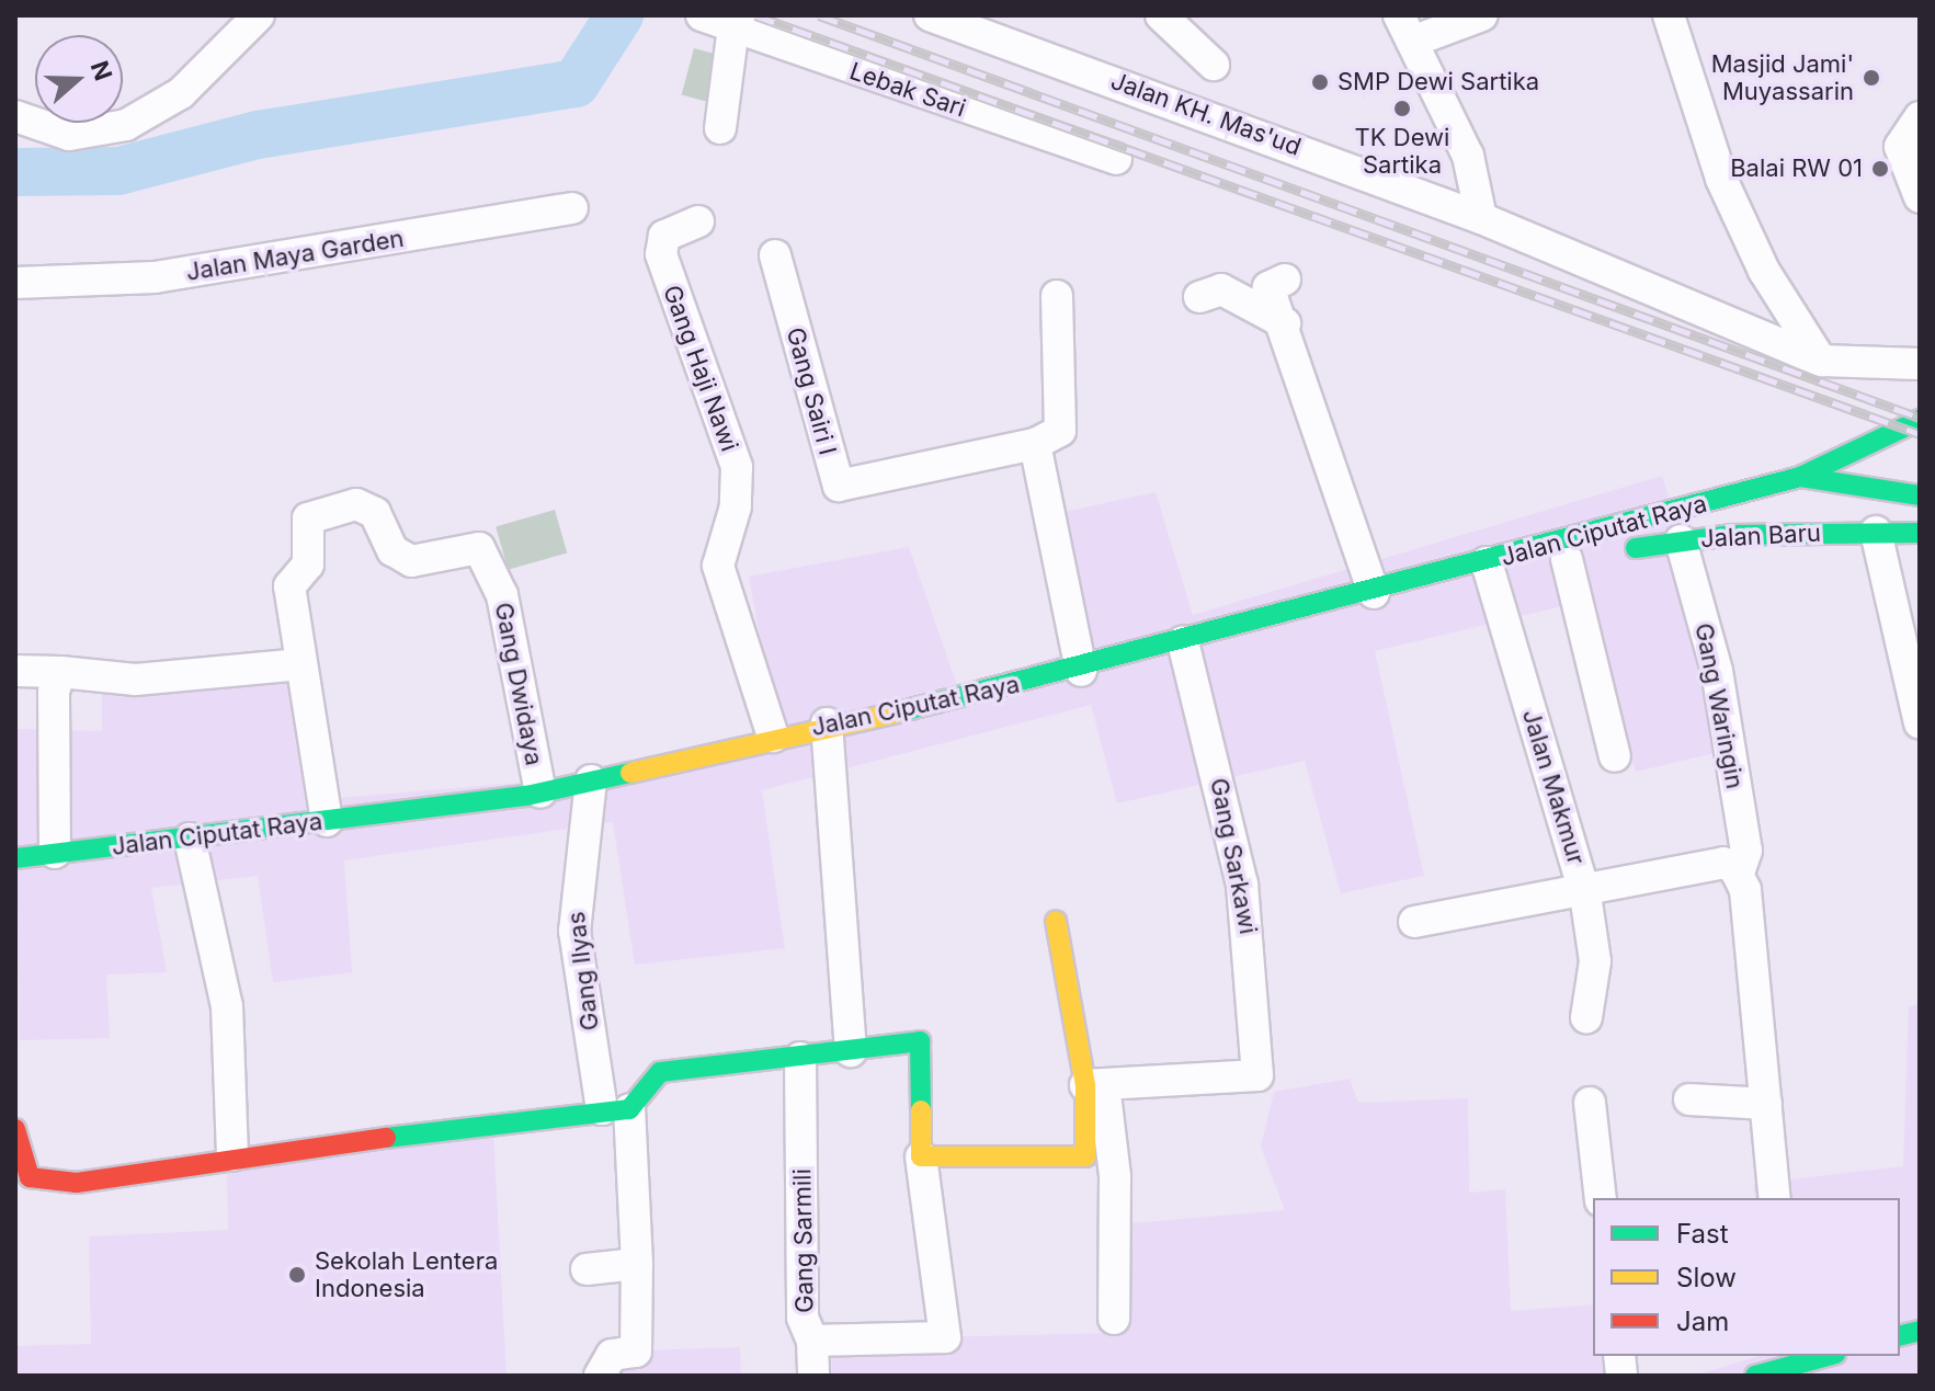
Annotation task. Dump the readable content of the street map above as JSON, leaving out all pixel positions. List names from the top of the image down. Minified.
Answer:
{"streets":{"main road":["Jalan Ciputat Raya","Jalan Baru"],"street":["Lebak Sari","Jalan KH. Mas'ud","Jalan Maya Garden","Gang Haji Nawi","Gang Sairi I","Gang Dwidaya","Gang Waringin","Jalan Makmur","Gang Sarkawi","Gang Ilyas","Gang Sarmili"]},"crossings":[["Gang Haji Nawi","Jalan Ciputat Raya"],["Jalan Ciputat Raya","Jalan Baru"],["Jalan Ciputat Raya","Gang Dwidaya"],["Jalan Ciputat Raya","Jalan Makmur"],["Jalan Ciputat Raya","Gang Sarkawi"],["Jalan Ciputat Raya","Gang Ilyas"],["Jalan Baru","Gang Waringin"],["Gang Waringin","Jalan Makmur"]],"places":["Masjid Jami' Muyassarin","SMP Dewi Sartika","TK Dewi Sartika","Balai RW 01","Sekolah Lentera Indonesia"],"legend":["Fast","Slow","Jam"],"north":"right"}
